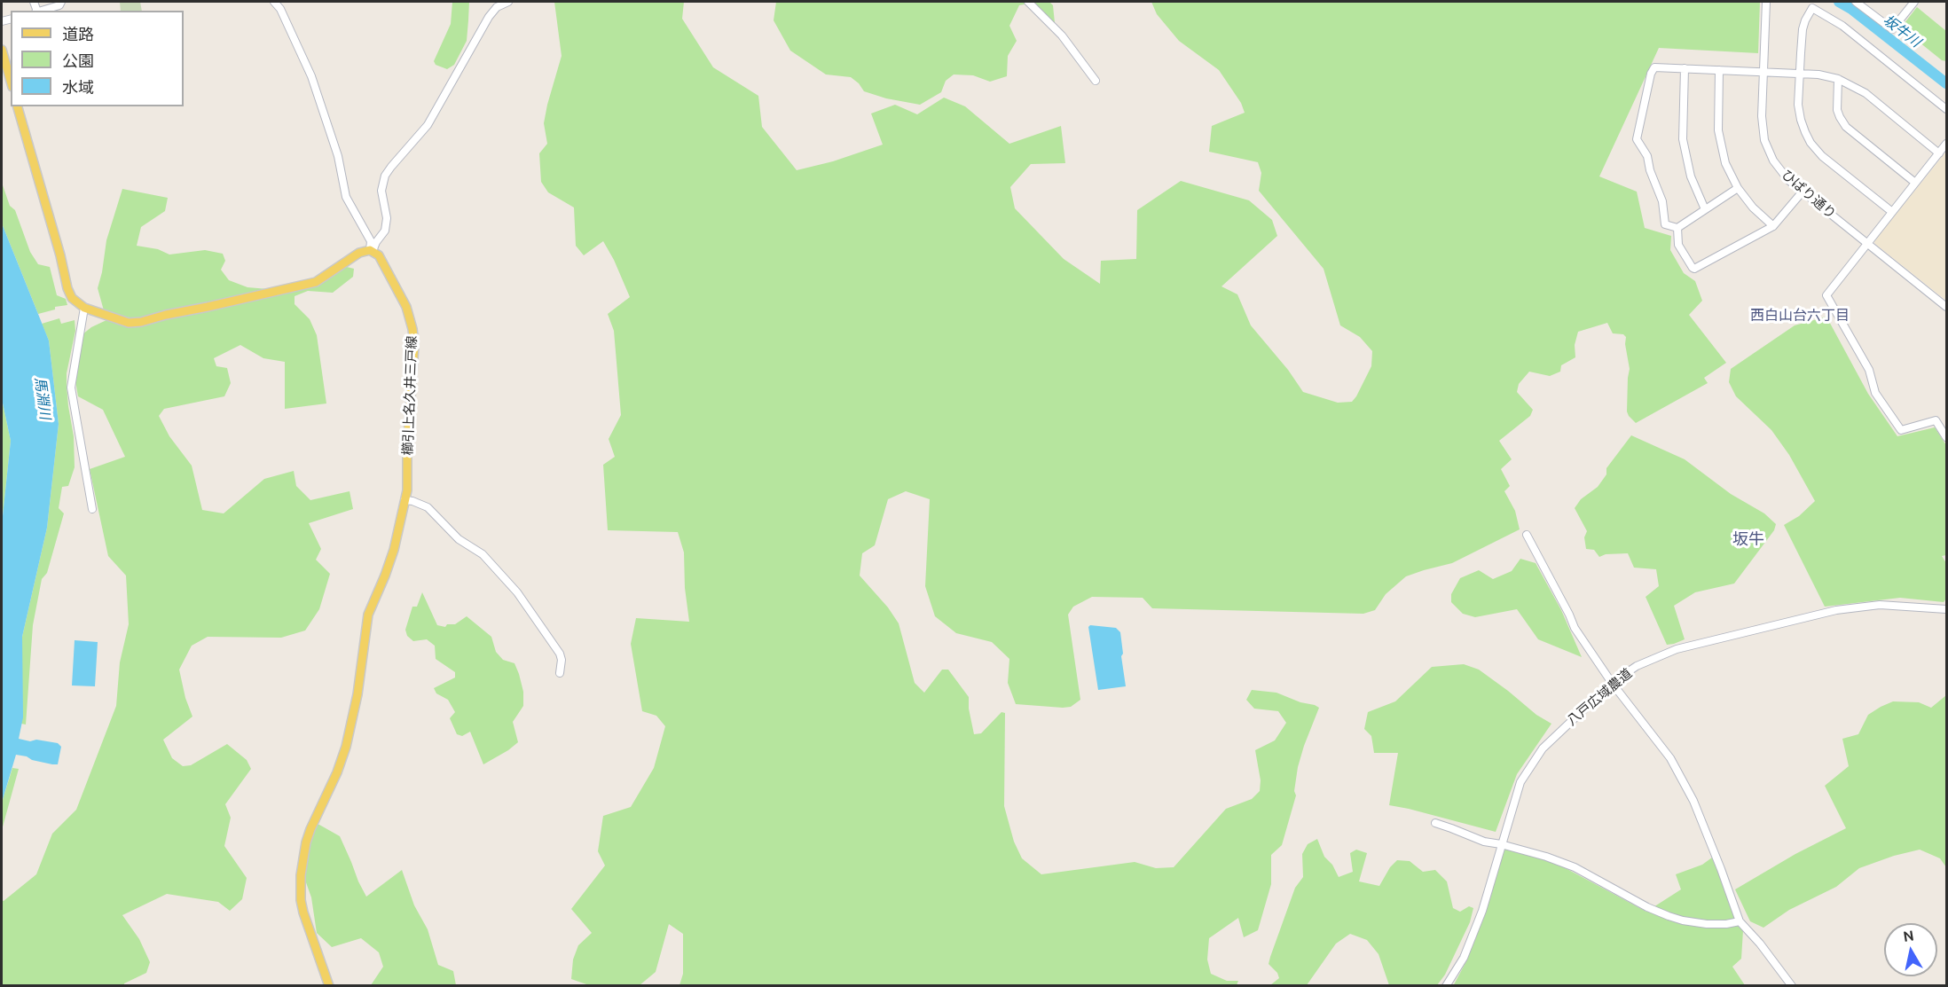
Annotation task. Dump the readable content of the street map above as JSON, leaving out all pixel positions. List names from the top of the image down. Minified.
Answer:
{"streets":{"main road":["櫛引上名久井三戸線"],"street":["ひばり通り","八戸広域農道"]},"districts":["西白山台六丁目","坂牛"],"water":["坂牛川","馬淵川"],"legend":["道路","公園","水域"],"north":"top"}
